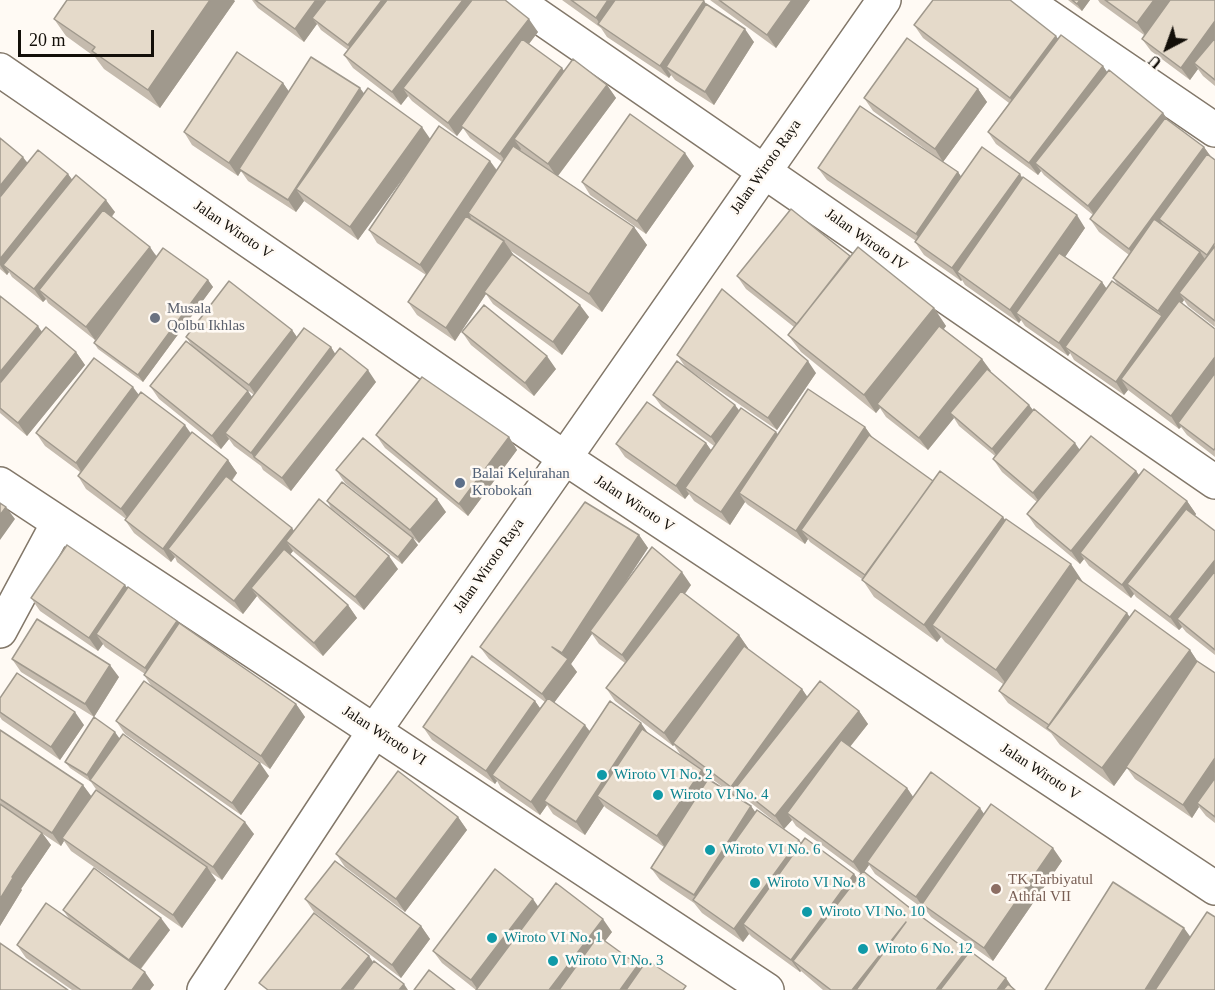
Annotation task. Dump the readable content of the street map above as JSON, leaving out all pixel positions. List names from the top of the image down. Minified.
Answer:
{"streets":{"street":["Jalan Wiroto Raya","Jalan Wiroto V","Jalan Wiroto IV","Jalan Wiroto VI"]},"crossings":[["Jalan Wiroto Raya","Jalan Wiroto V"],["Jalan Wiroto Raya","Jalan Wiroto IV"],["Jalan Wiroto Raya","Jalan Wiroto VI"]],"places":["Musala Qolbu Ikhlas","Balai Kelurahan Krobokan","Wiroto VI No. 2","Wiroto VI No. 4","Wiroto VI No. 6","Wiroto VI No. 8","TK Tarbiyatul Athfal VII","Wiroto VI No. 10","Wiroto VI No. 1","Wiroto 6 No. 12","Wiroto VI No. 3"],"scale_bar":"20 m","north":"bottom left"}
